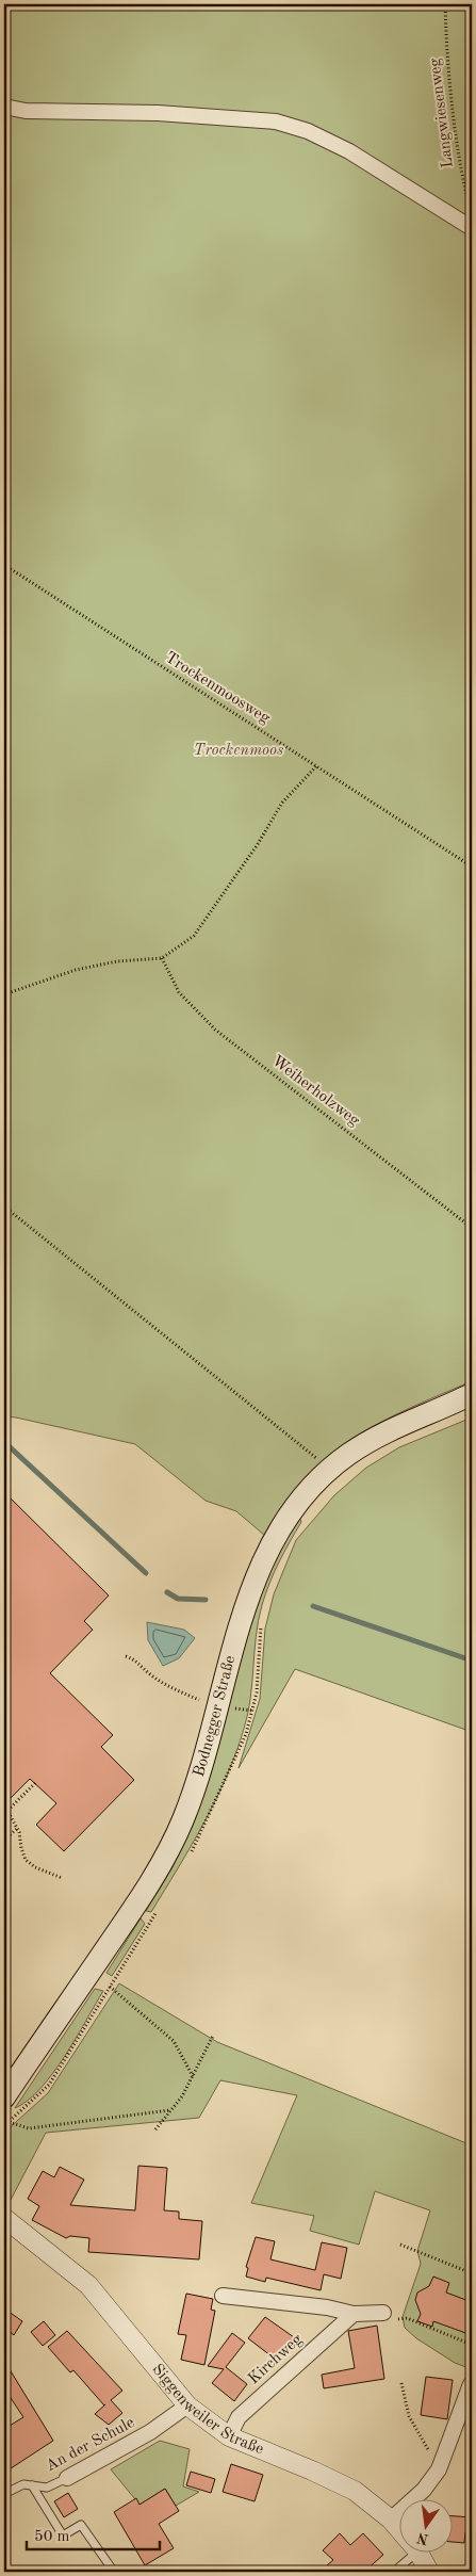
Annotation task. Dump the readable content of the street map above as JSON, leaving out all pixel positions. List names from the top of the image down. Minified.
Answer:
{"streets":{"main road":["Bodnegger Straße"],"street":["Kirchweg","Siggenweiler Straße","An der Schule"],"path":["Langwiesenweg","Trockenmoosweg","Weiherholzweg"]},"crossings":[["Kirchweg","Siggenweiler Straße"],["Siggenweiler Straße","An der Schule"]],"parks":["Trockenmoos"],"scale_bar":"50 m","north":"bottom"}
